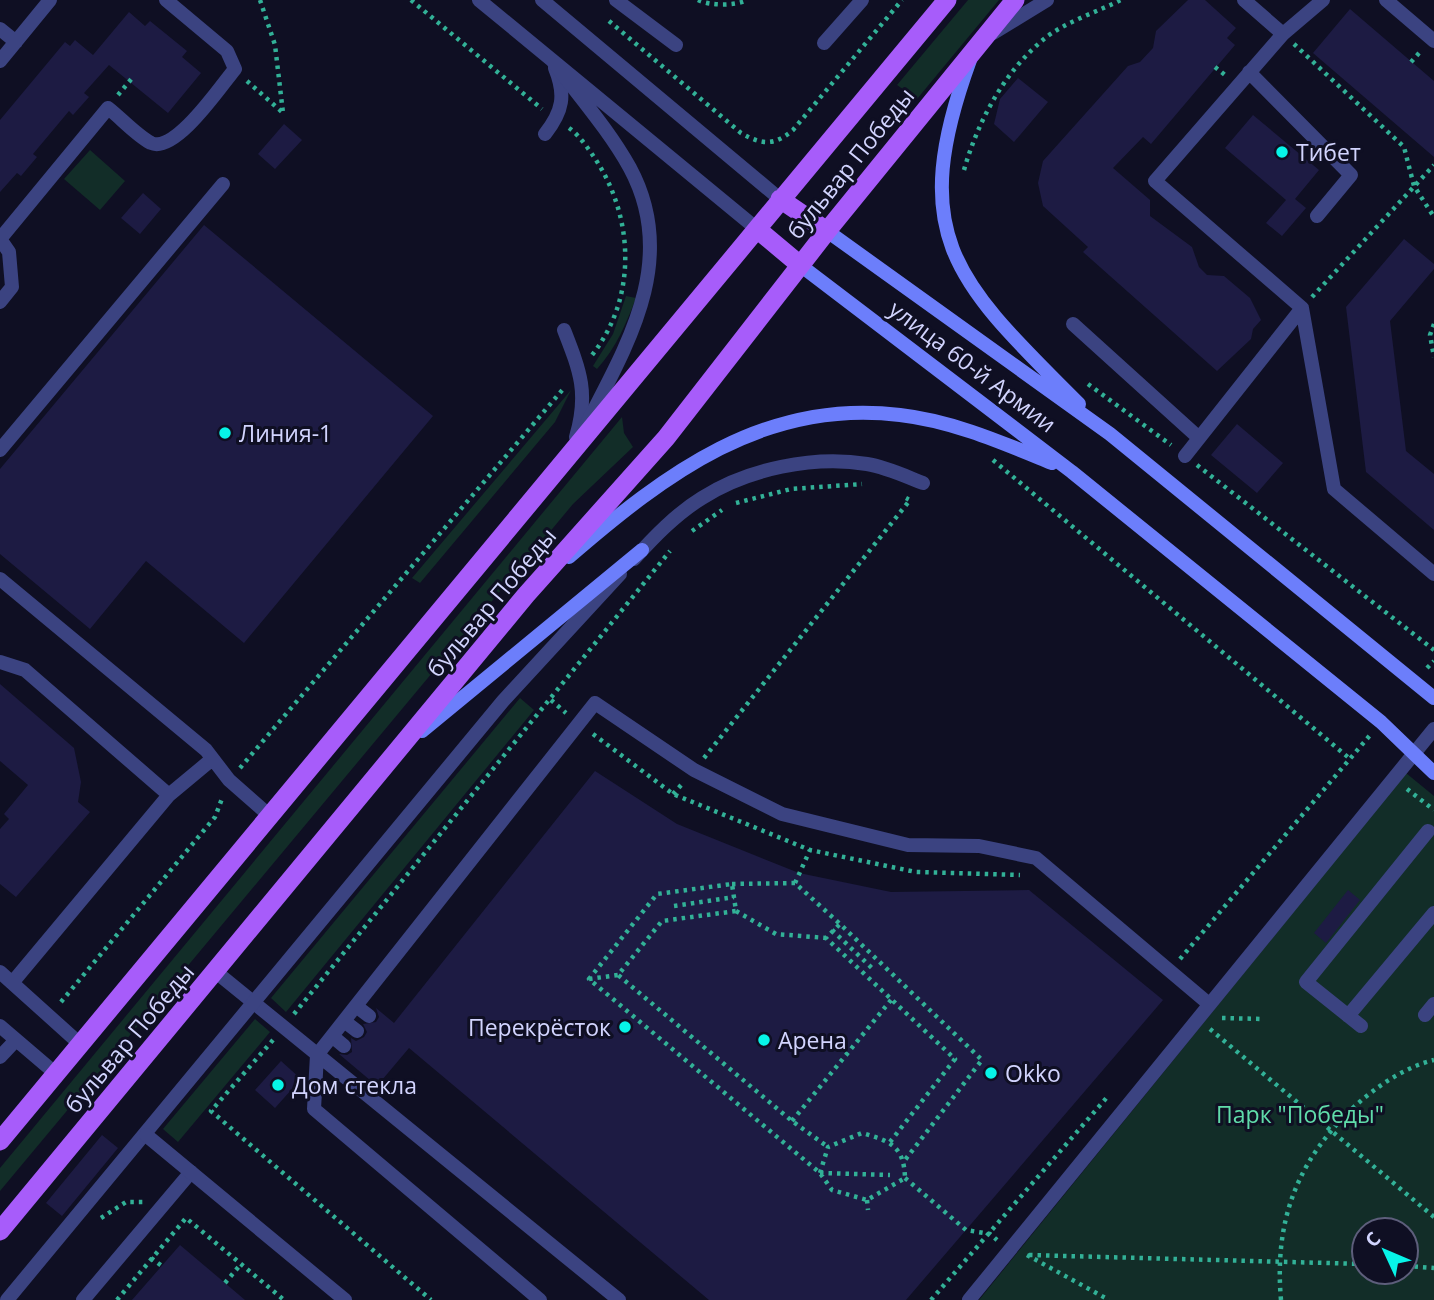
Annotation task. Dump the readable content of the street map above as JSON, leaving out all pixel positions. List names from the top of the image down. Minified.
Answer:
{"streets":{"main road":["бульвар Победы","улица 60-й Армии"]},"crossings":[["бульвар Победы","улица 60-й Армии"]],"parks":["Парк \"Победы\""],"places":["Тибет","Линия-1","Перекрёсток","Арена","Okko","Дом стекла"],"north":"top left"}
